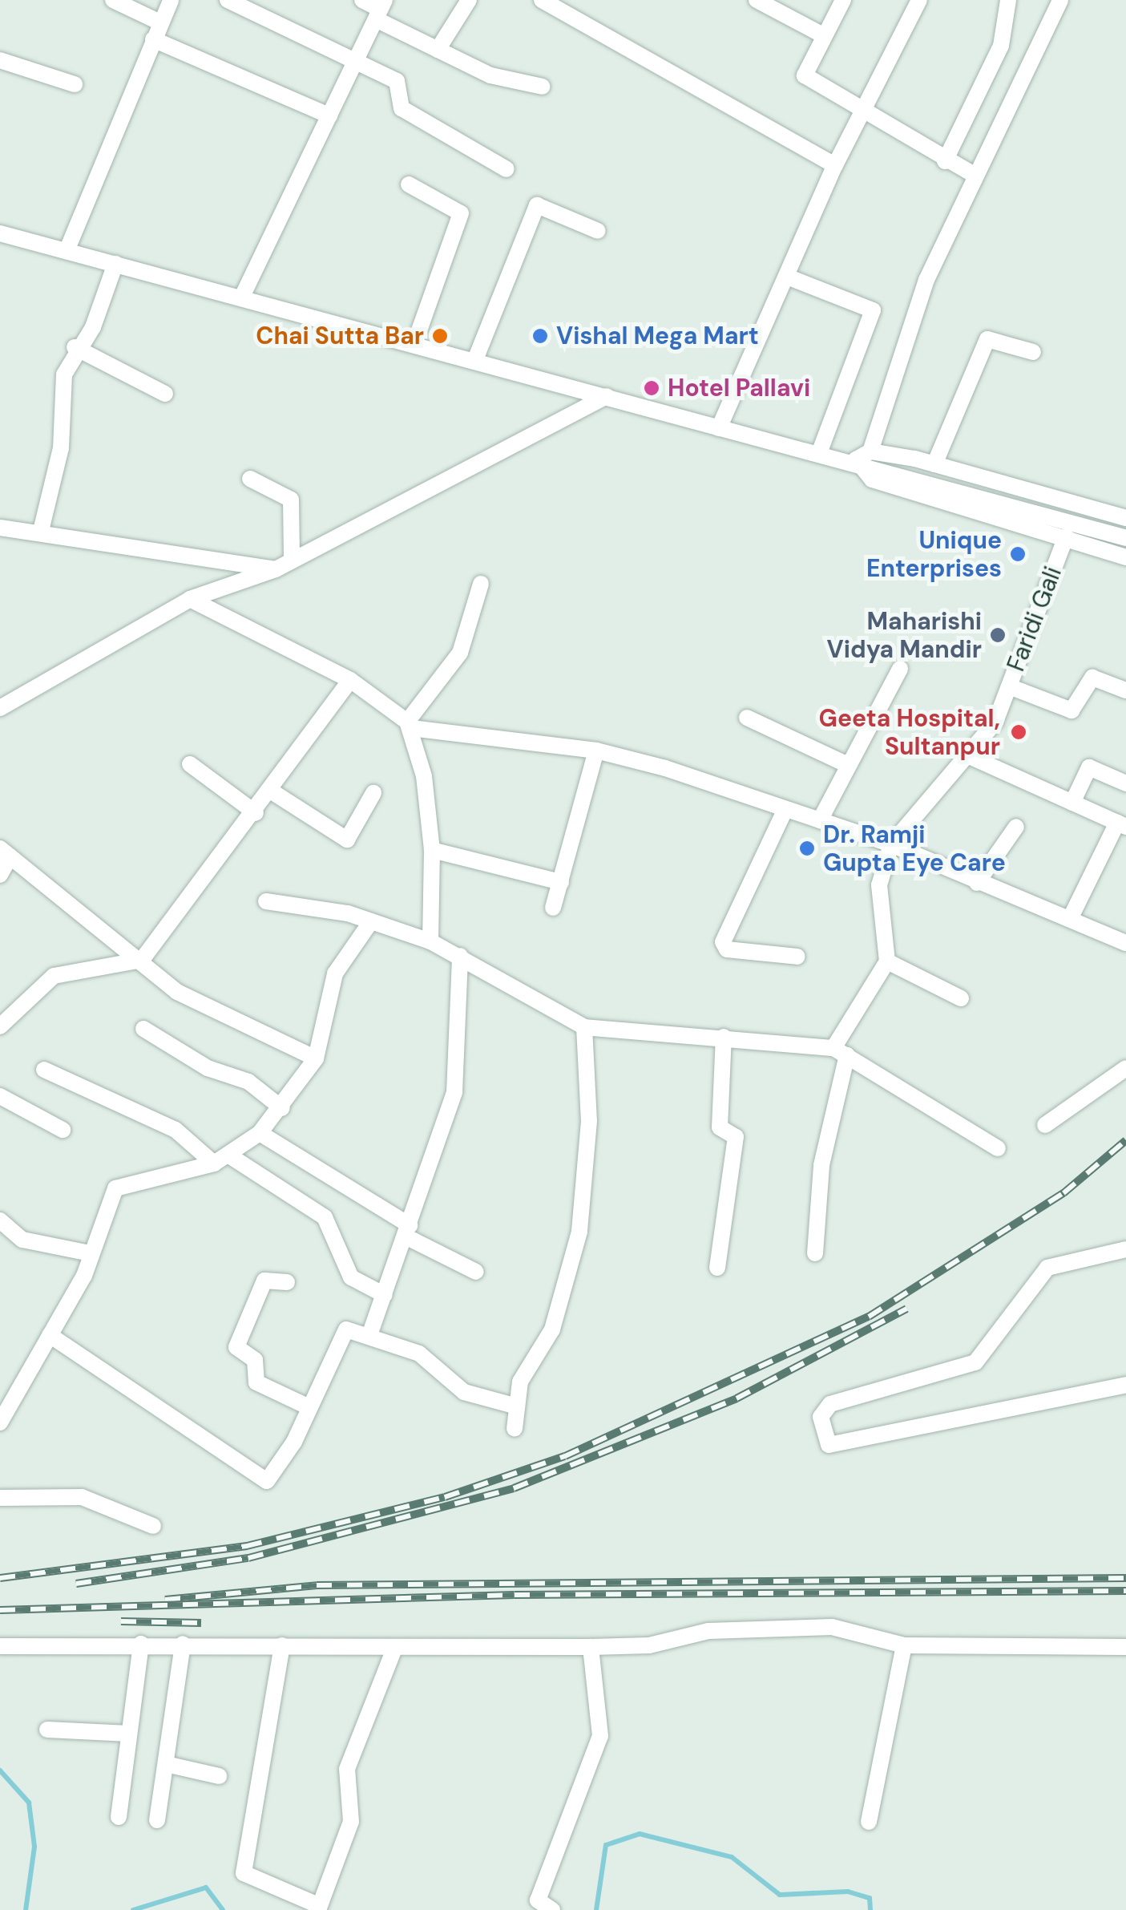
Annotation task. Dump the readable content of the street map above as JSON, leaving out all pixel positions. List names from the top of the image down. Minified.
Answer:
{"streets":{"street":["Faridi Gali"]},"places":["Chai Sutta Bar","Vishal Mega Mart","Hotel Pallavi","Unique Enterprises","Maharishi Vidya Mandir","Geeta Hospital, Sultanpur","Dr. Ramji Gupta Eye Care"]}
